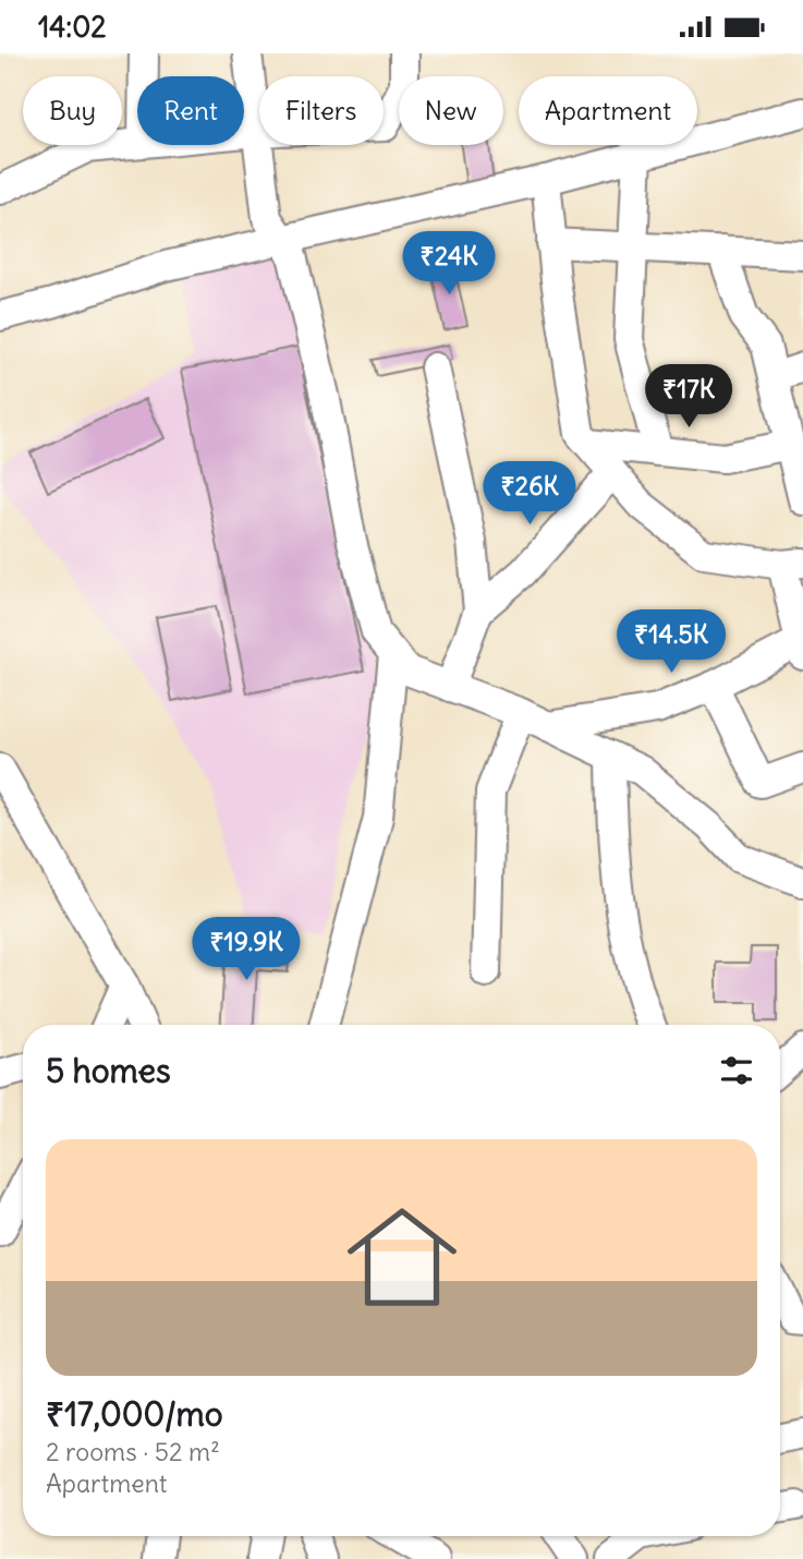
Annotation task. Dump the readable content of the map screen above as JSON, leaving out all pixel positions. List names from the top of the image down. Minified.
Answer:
{"page":{"status":"14:02","chip":["Buy","Rent","Filters","New","Apartment"],"price":["₹24K","₹17K","₹26K","₹14.5K","₹19.9K"],"heading":"5 homes","list":[{"name":"₹17,000/mo","note":"2 rooms · 52 m² · Apartment"}]}}
